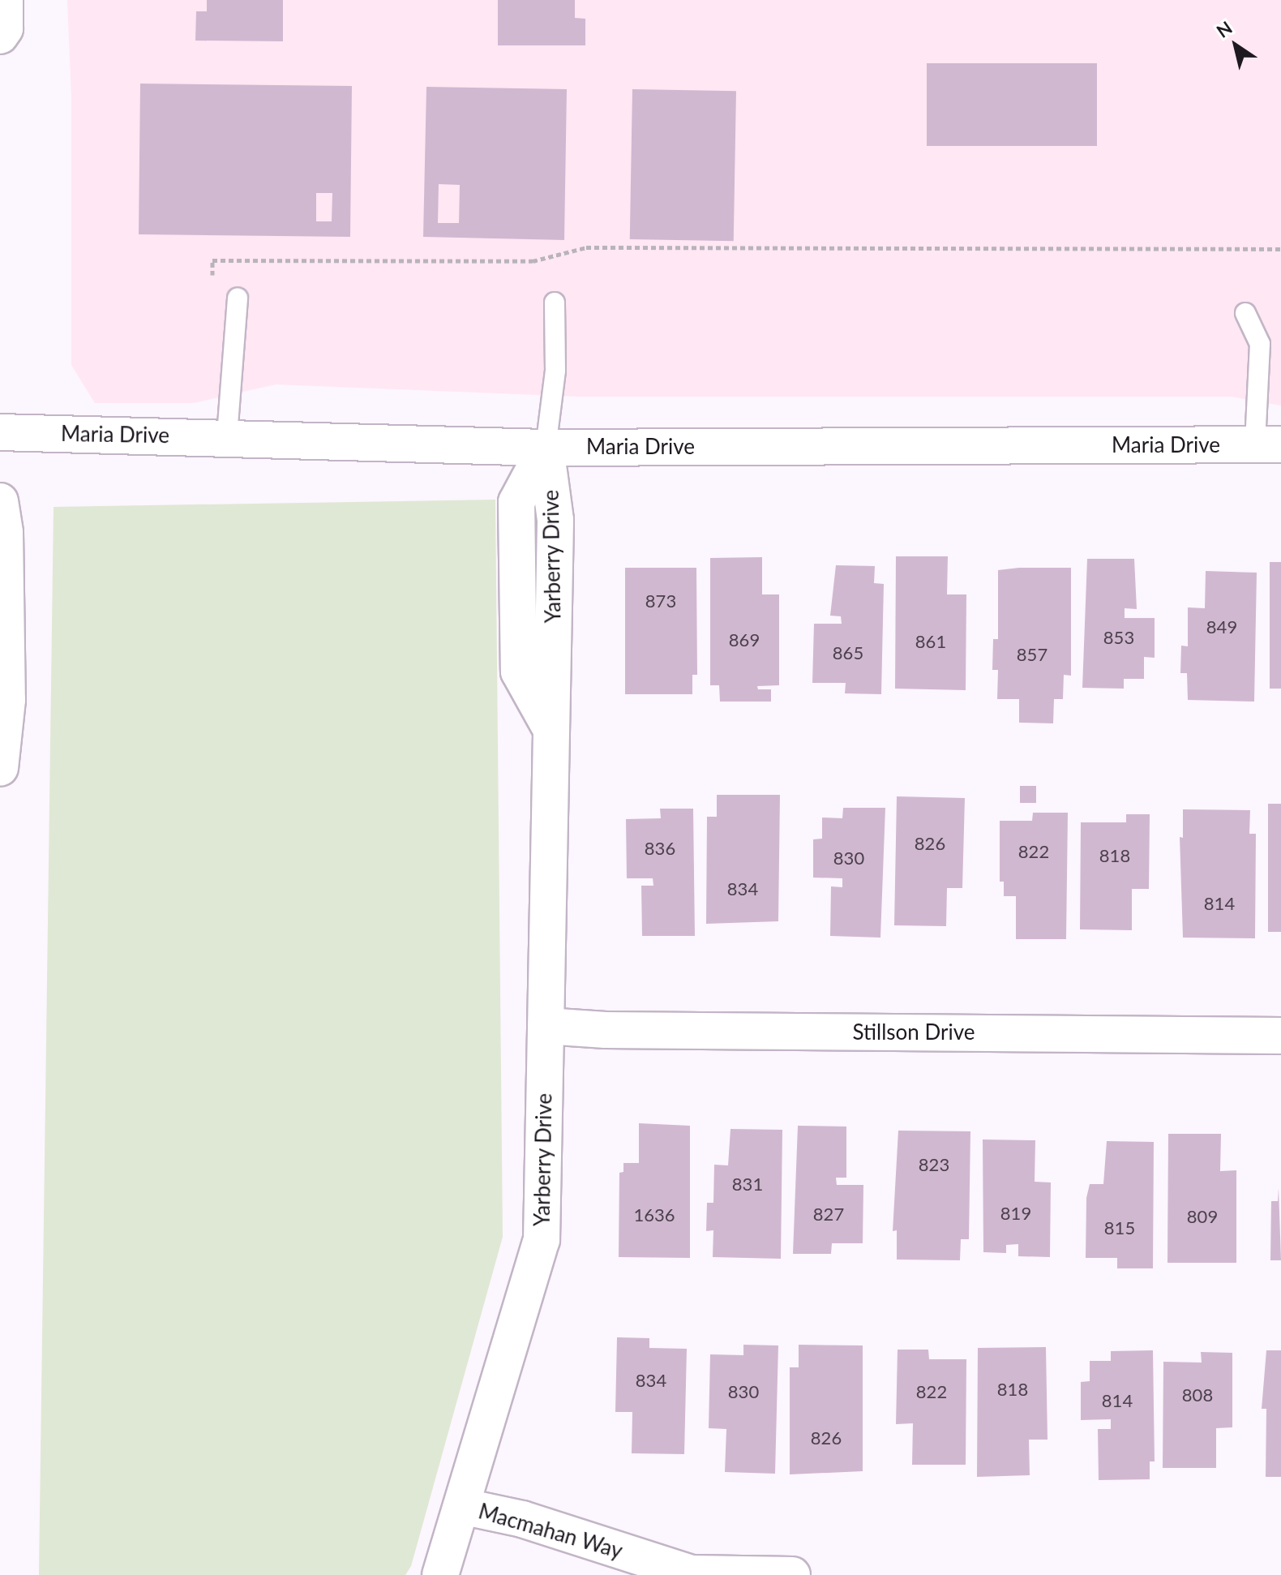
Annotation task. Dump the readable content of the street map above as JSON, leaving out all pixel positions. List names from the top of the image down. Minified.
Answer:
{"streets":{"street":["Maria Drive","Yarberry Drive","Stillson Drive","Macmahan Way"]},"crossings":[["Maria Drive","Yarberry Drive"],["Yarberry Drive","Stillson Drive"],["Yarberry Drive","Macmahan Way"]],"house_numbers":["873","849","853","869","861","865","857","826","836","822","818","830","834","814","823","831","819","827","1636","809","815","834","818","830","822","808","814","826"],"north":"top left"}
